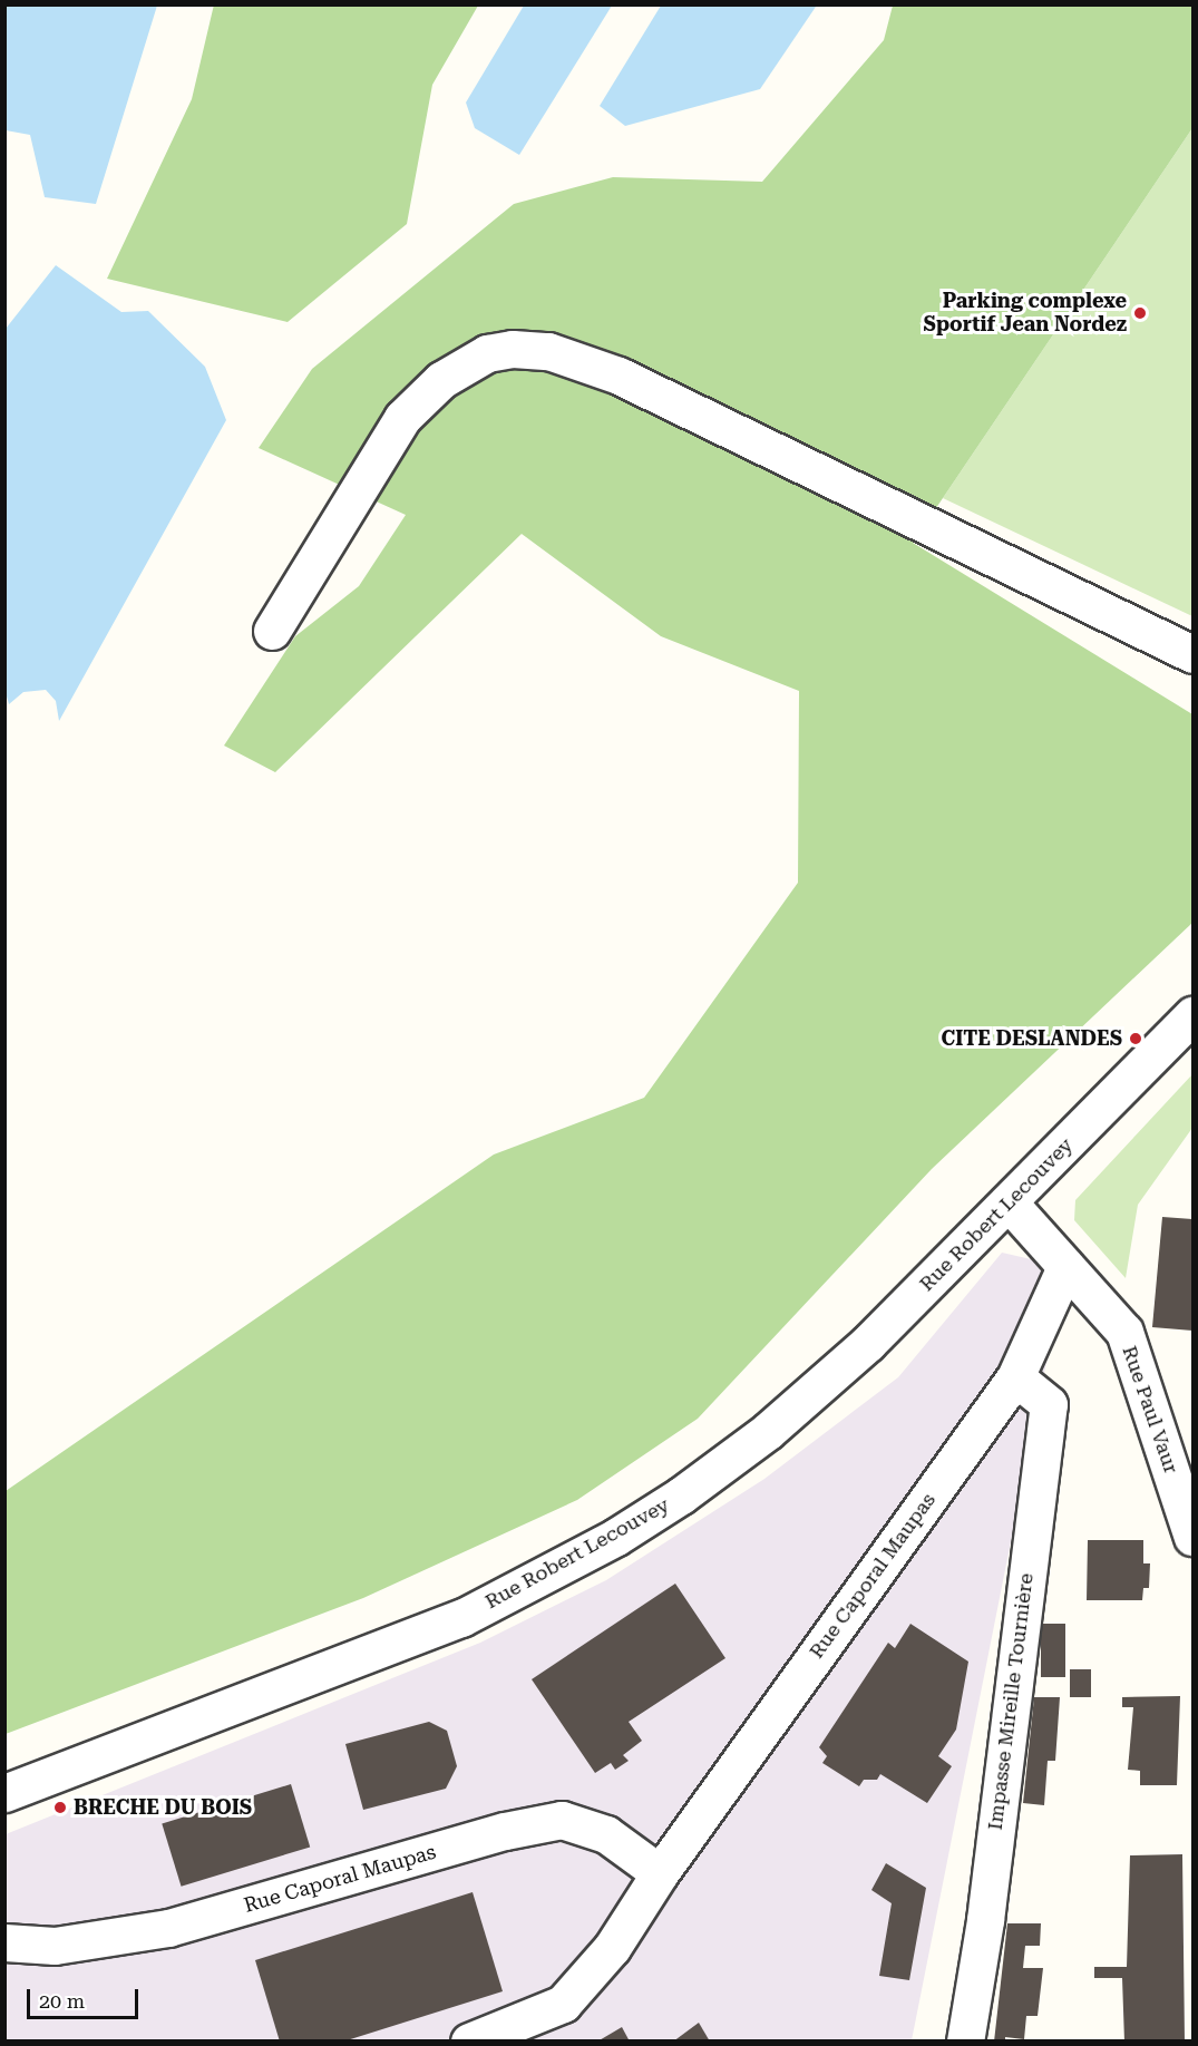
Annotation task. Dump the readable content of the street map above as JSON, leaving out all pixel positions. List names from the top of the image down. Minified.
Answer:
{"streets":{"street":["Rue Robert Lecouvey","Rue Paul Vaur","Rue Caporal Maupas","Impasse Mireille Tournière"]},"crossings":[["Rue Robert Lecouvey","Rue Paul Vaur"],["Rue Paul Vaur","Rue Caporal Maupas"],["Rue Caporal Maupas","Impasse Mireille Tournière"]],"places":["Parking complexe Sportif Jean Nordez","CITE DESLANDES","BRECHE DU BOIS"],"scale_bar":"20 m"}
